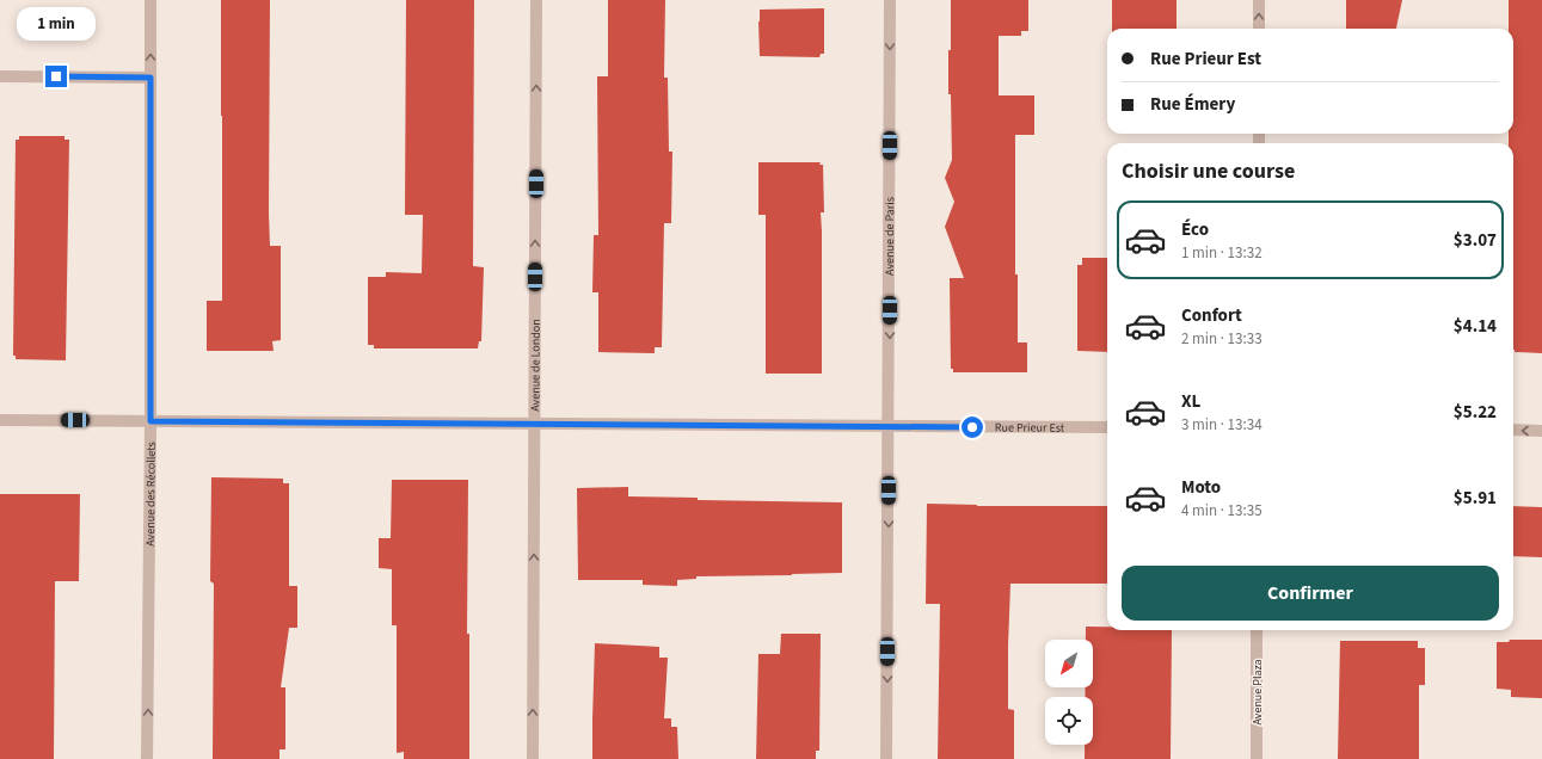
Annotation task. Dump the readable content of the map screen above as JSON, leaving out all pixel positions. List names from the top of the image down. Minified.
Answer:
{"streets":{"street":["Avenue de Paris","Avenue de London","Rue Prieur Est","Avenue des Récollets","Avenue Plaza"]},"crossings":[["Avenue de Paris","Rue Prieur Est"],["Avenue de London","Rue Prieur Est"],["Rue Prieur Est","Avenue des Récollets"]],"one_way":["Avenue de Paris","Avenue de London","Avenue des Récollets"],"north":"bottom left","page":{"bubble":"1 min","banner":["Rue Prieur Est","Rue Émery"],"heading":"Choisir une course","list":[{"name":"Éco","note":"1 min · 13:32","value":"$3.07"},{"name":"Confort","note":"2 min · 13:33","value":"$4.14"},{"name":"XL","note":"3 min · 13:34","value":"$5.22"},{"name":"Moto","note":"4 min · 13:35","value":"$5.91"}],"buttons":"Confirmer"}}
